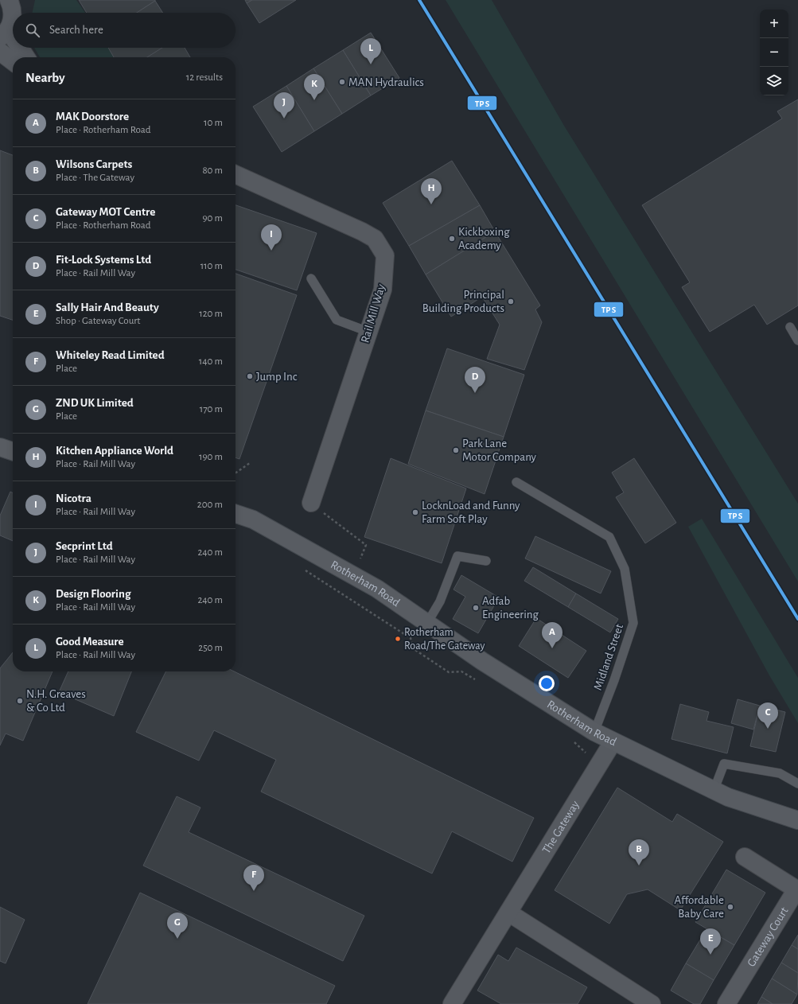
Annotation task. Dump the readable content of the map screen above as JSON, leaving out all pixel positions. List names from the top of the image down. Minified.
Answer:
{"streets":{"main road":["Rotherham Road"],"street":["Rail Mill Way","The Gateway","Gateway Court"],"lane":["Midland Street"]},"crossings":[["Rotherham Road","Midland Street"],["Rotherham Road","The Gateway"]],"places":["MAN Hydraulics","Kickboxing Academy","Principal Building Products","Jump Inc","Park Lane Motor Company","LocknLoad and Funny Farm Soft Play","Adfab Engineering","Rotherham Road/The Gateway","N.H. Greaves & Co Ltd","Affordable Baby Care"],"page":{"map_buttons":["+","−"],"search":"Search here","pins":["L","K","J","H","I","D","A","C","B","F","G","E"],"heading":["Nearby","12 results"],"list":[{"mark":"A","name":"MAK Doorstore","note":"Place · Rotherham Road","value":"10 m"},{"mark":"B","name":"Wilsons Carpets","note":"Place · The Gateway","value":"80 m"},{"mark":"C","name":"Gateway MOT Centre","note":"Place · Rotherham Road","value":"90 m"},{"mark":"D","name":"Fit-Lock Systems Ltd","note":"Place · Rail Mill Way","value":"110 m"},{"mark":"E","name":"Sally Hair And Beauty","note":"Shop · Gateway Court","value":"120 m"},{"mark":"F","name":"Whiteley Read Limited","note":"Place","value":"140 m"},{"mark":"G","name":"ZND UK Limited","note":"Place","value":"170 m"},{"mark":"H","name":"Kitchen Appliance World","note":"Place · Rail Mill Way","value":"190 m"},{"mark":"I","name":"Nicotra","note":"Place · Rail Mill Way","value":"200 m"},{"mark":"J","name":"Secprint Ltd","note":"Place · Rail Mill Way","value":"240 m"},{"mark":"K","name":"Design Flooring","note":"Place · Rail Mill Way","value":"240 m"},{"mark":"L","name":"Good Measure","note":"Place · Rail Mill Way","value":"250 m"}]}}
